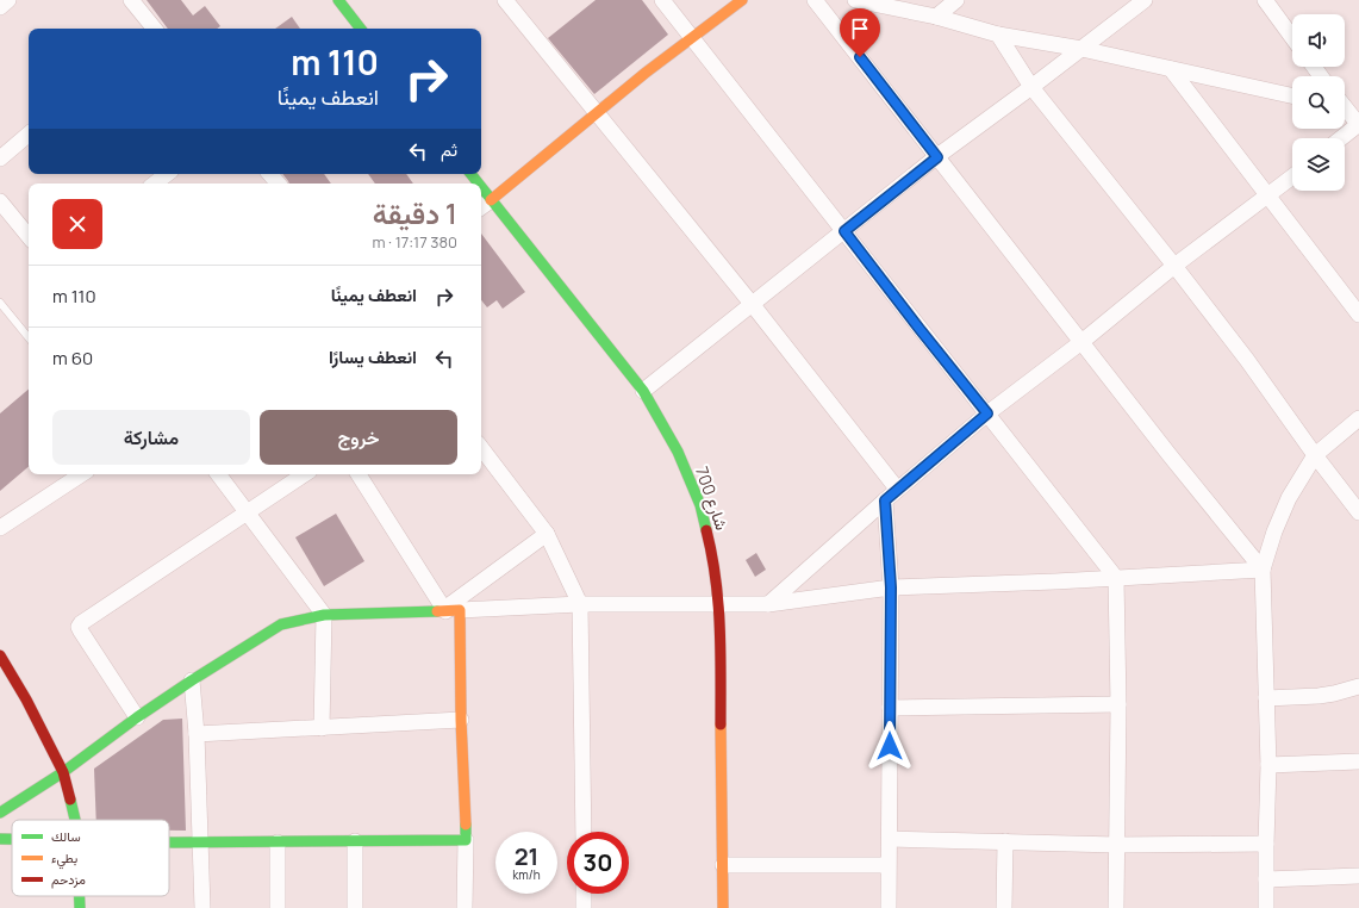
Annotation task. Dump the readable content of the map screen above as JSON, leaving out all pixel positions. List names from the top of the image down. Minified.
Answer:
{"streets":{"street":["شارع 700"]},"legend":["سالك","بطيء","مزدحم"],"page":{"turn":["110 m","انعطف يمينًا"],"then":"ثم","heading":["1 دقيقة","380 m · 17:17"],"list":[{"name":"انعطف يمينًا","value":"110 m"},{"name":"انعطف يسارًا","value":"60 m"}],"buttons":["خروج","مشاركة"],"speed":"21 km/h","limit":"30"}}
